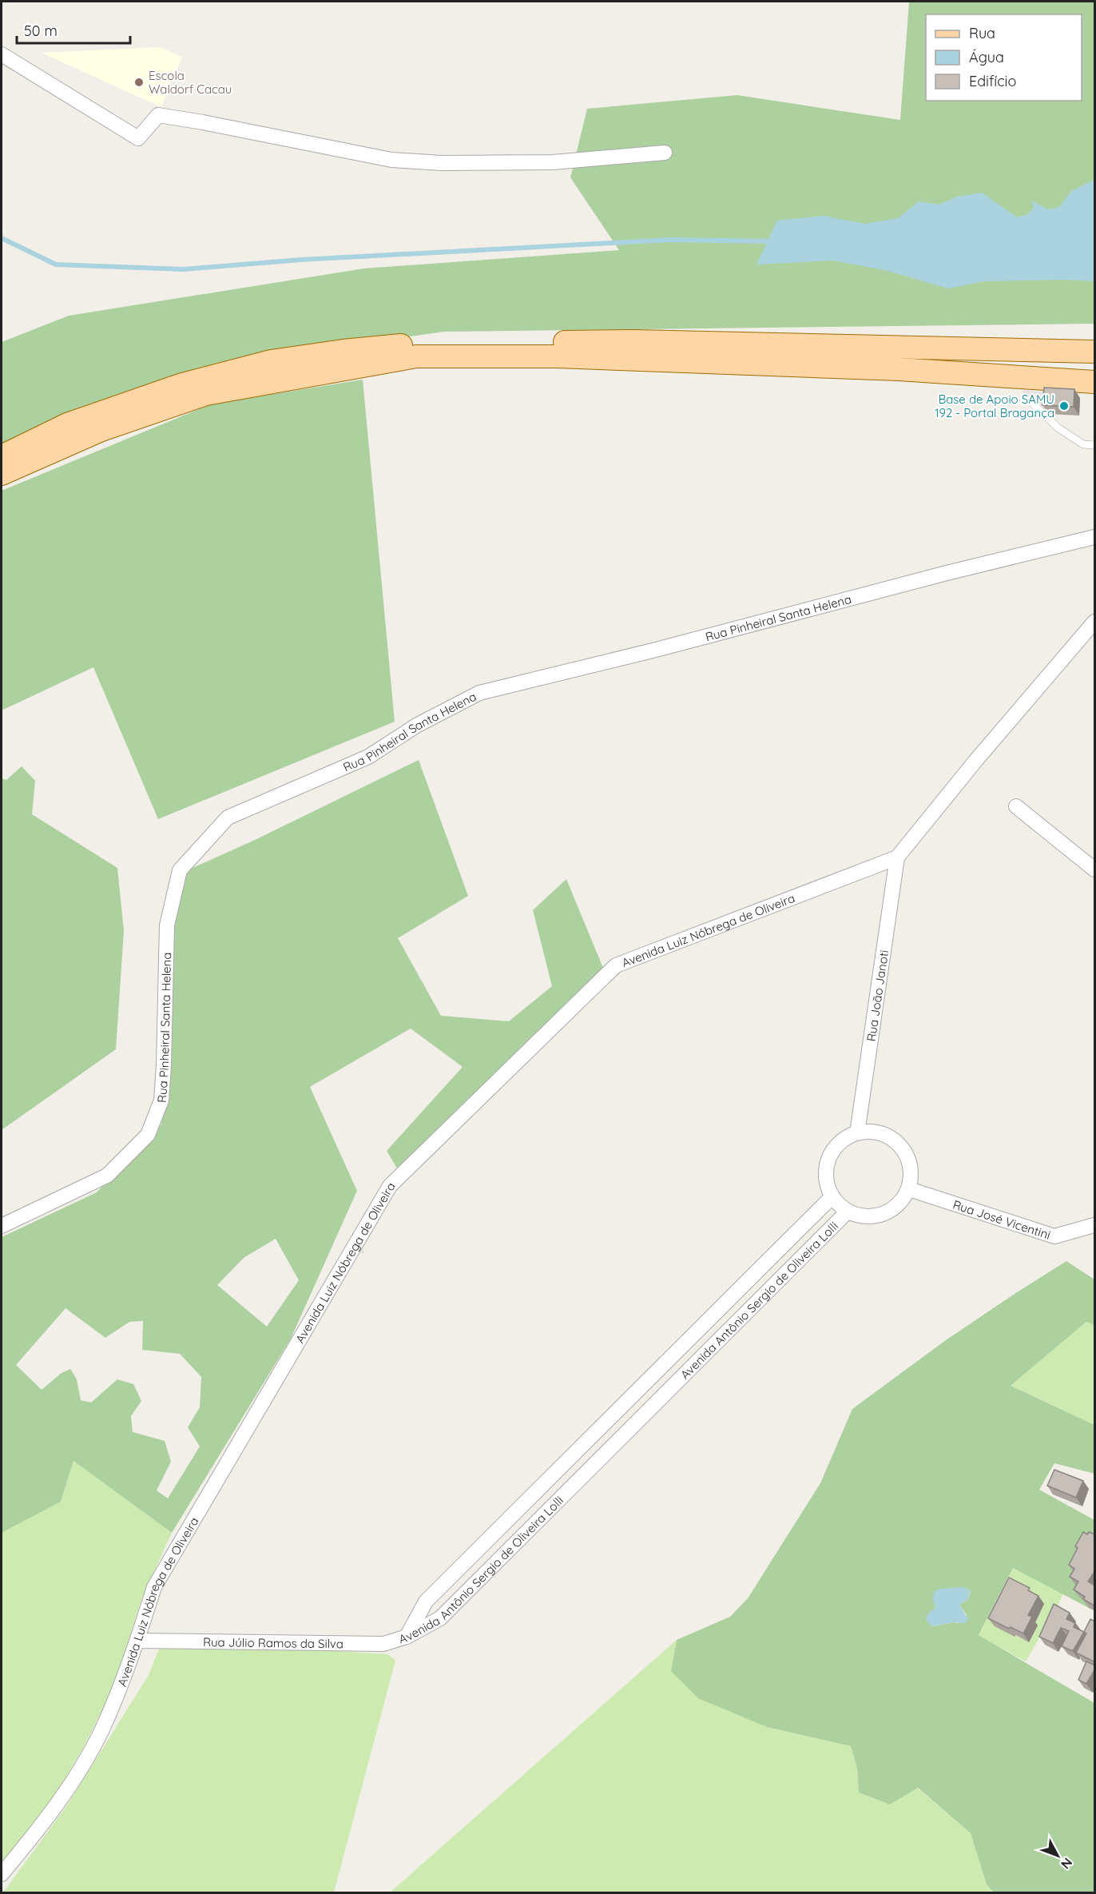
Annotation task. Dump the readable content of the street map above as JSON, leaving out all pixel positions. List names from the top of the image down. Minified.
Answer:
{"streets":{"street":["Rua Pinheiral Santa Helena","Avenida Luiz Nóbrega de Oliveira","Rua João Janoti","Rua José Vicentini","Avenida Antônio Sergio de Oliveira Lolli","Rua Júlio Ramos da Silva"]},"crossings":[["Avenida Luiz Nóbrega de Oliveira","Rua João Janoti"],["Avenida Luiz Nóbrega de Oliveira","Rua Júlio Ramos da Silva"],["Rua João Janoti","Rua José Vicentini"],["Rua João Janoti","Avenida Antônio Sergio de Oliveira Lolli"],["Rua José Vicentini","Avenida Antônio Sergio de Oliveira Lolli"],["Avenida Antônio Sergio de Oliveira Lolli","Rua Júlio Ramos da Silva"]],"places":["Escola Waldorf Cacau","Base de Apoio SAMU 192 - Portal Bragança"],"legend":["Rua","Água","Edifício"],"scale_bar":"50 m","north":"bottom right"}
